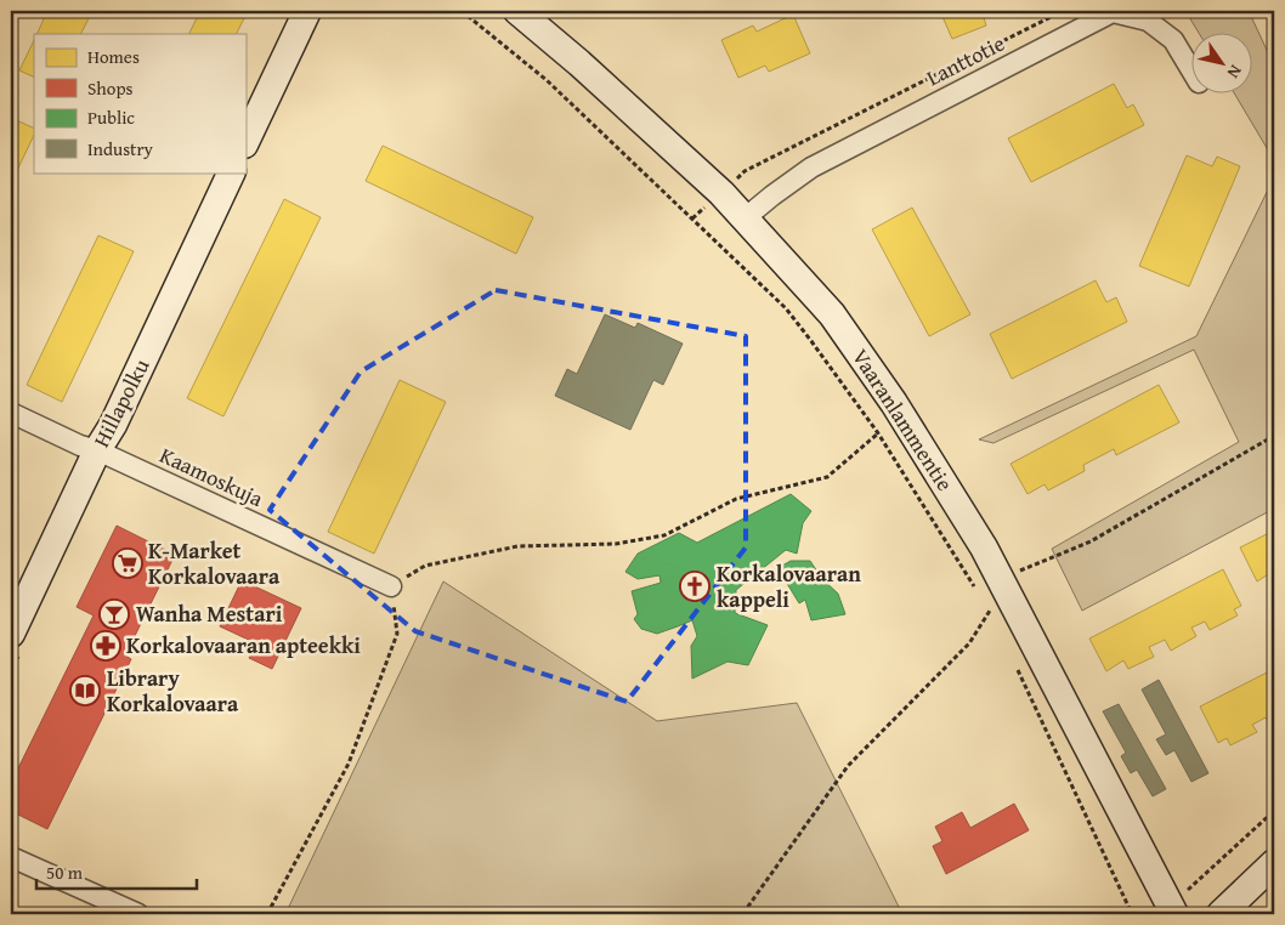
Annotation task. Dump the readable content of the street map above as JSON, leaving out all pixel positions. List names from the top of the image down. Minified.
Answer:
{"streets":{"street":["Lanttotie","Hillapolku","Vaaranlammentie","Kaamoskuja"]},"crossings":[["Lanttotie","Vaaranlammentie"],["Hillapolku","Kaamoskuja"]],"places":{"supermarket":["K-Market Korkalovaara"],"church":["Korkalovaaran kappeli"],"bar":["Wanha Mestari"],"pharmacy":["Korkalovaaran apteekki"],"library":["Library Korkalovaara"]},"legend":["Homes","Shops","Public","Industry"],"scale_bar":"50 m","north":"bottom right"}
